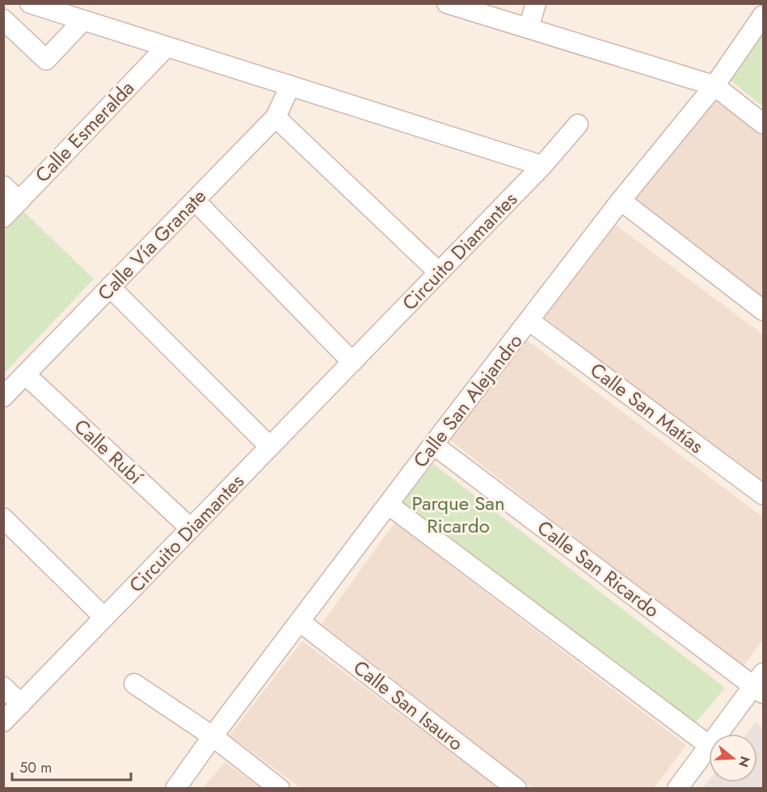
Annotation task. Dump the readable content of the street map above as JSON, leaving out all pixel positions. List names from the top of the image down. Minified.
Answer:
{"streets":{"street":["Calle Esmeralda","Calle Vía Granate","Circuito Diamantes","Calle San Alejandro","Calle San Matías","Calle Rubí","Calle San Ricardo","Calle San Isauro"]},"crossings":[["Calle Vía Granate","Calle Rubí"],["Circuito Diamantes","Calle Rubí"],["Calle San Alejandro","Calle San Matías"],["Calle San Alejandro","Calle San Ricardo"],["Calle San Alejandro","Calle San Isauro"]],"parks":["Parque San Ricardo"],"scale_bar":"50 m","north":"right"}
